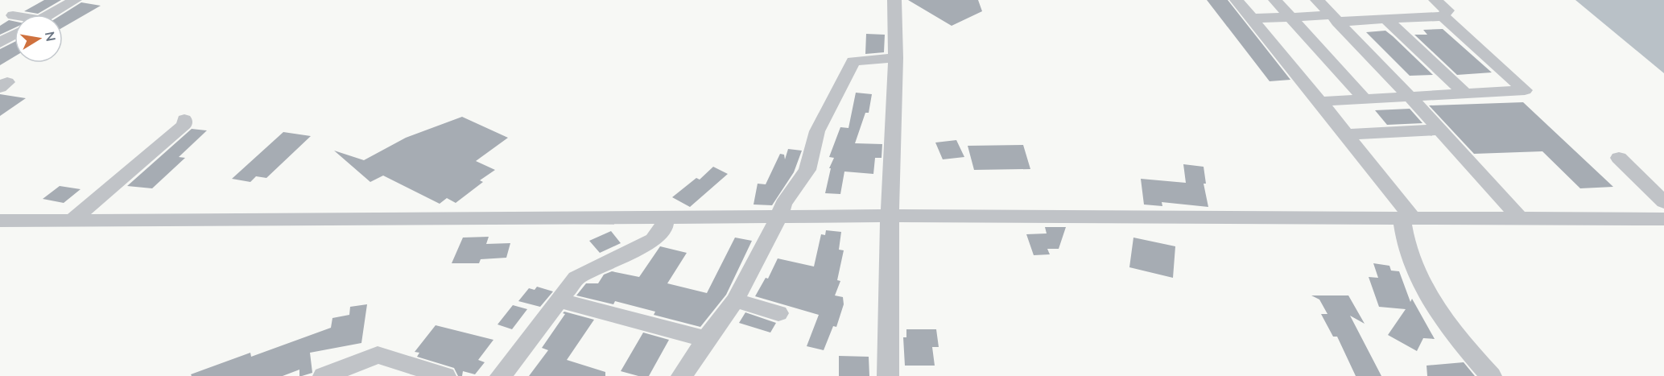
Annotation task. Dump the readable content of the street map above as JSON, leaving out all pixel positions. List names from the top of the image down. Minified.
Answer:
{"north":"right"}
